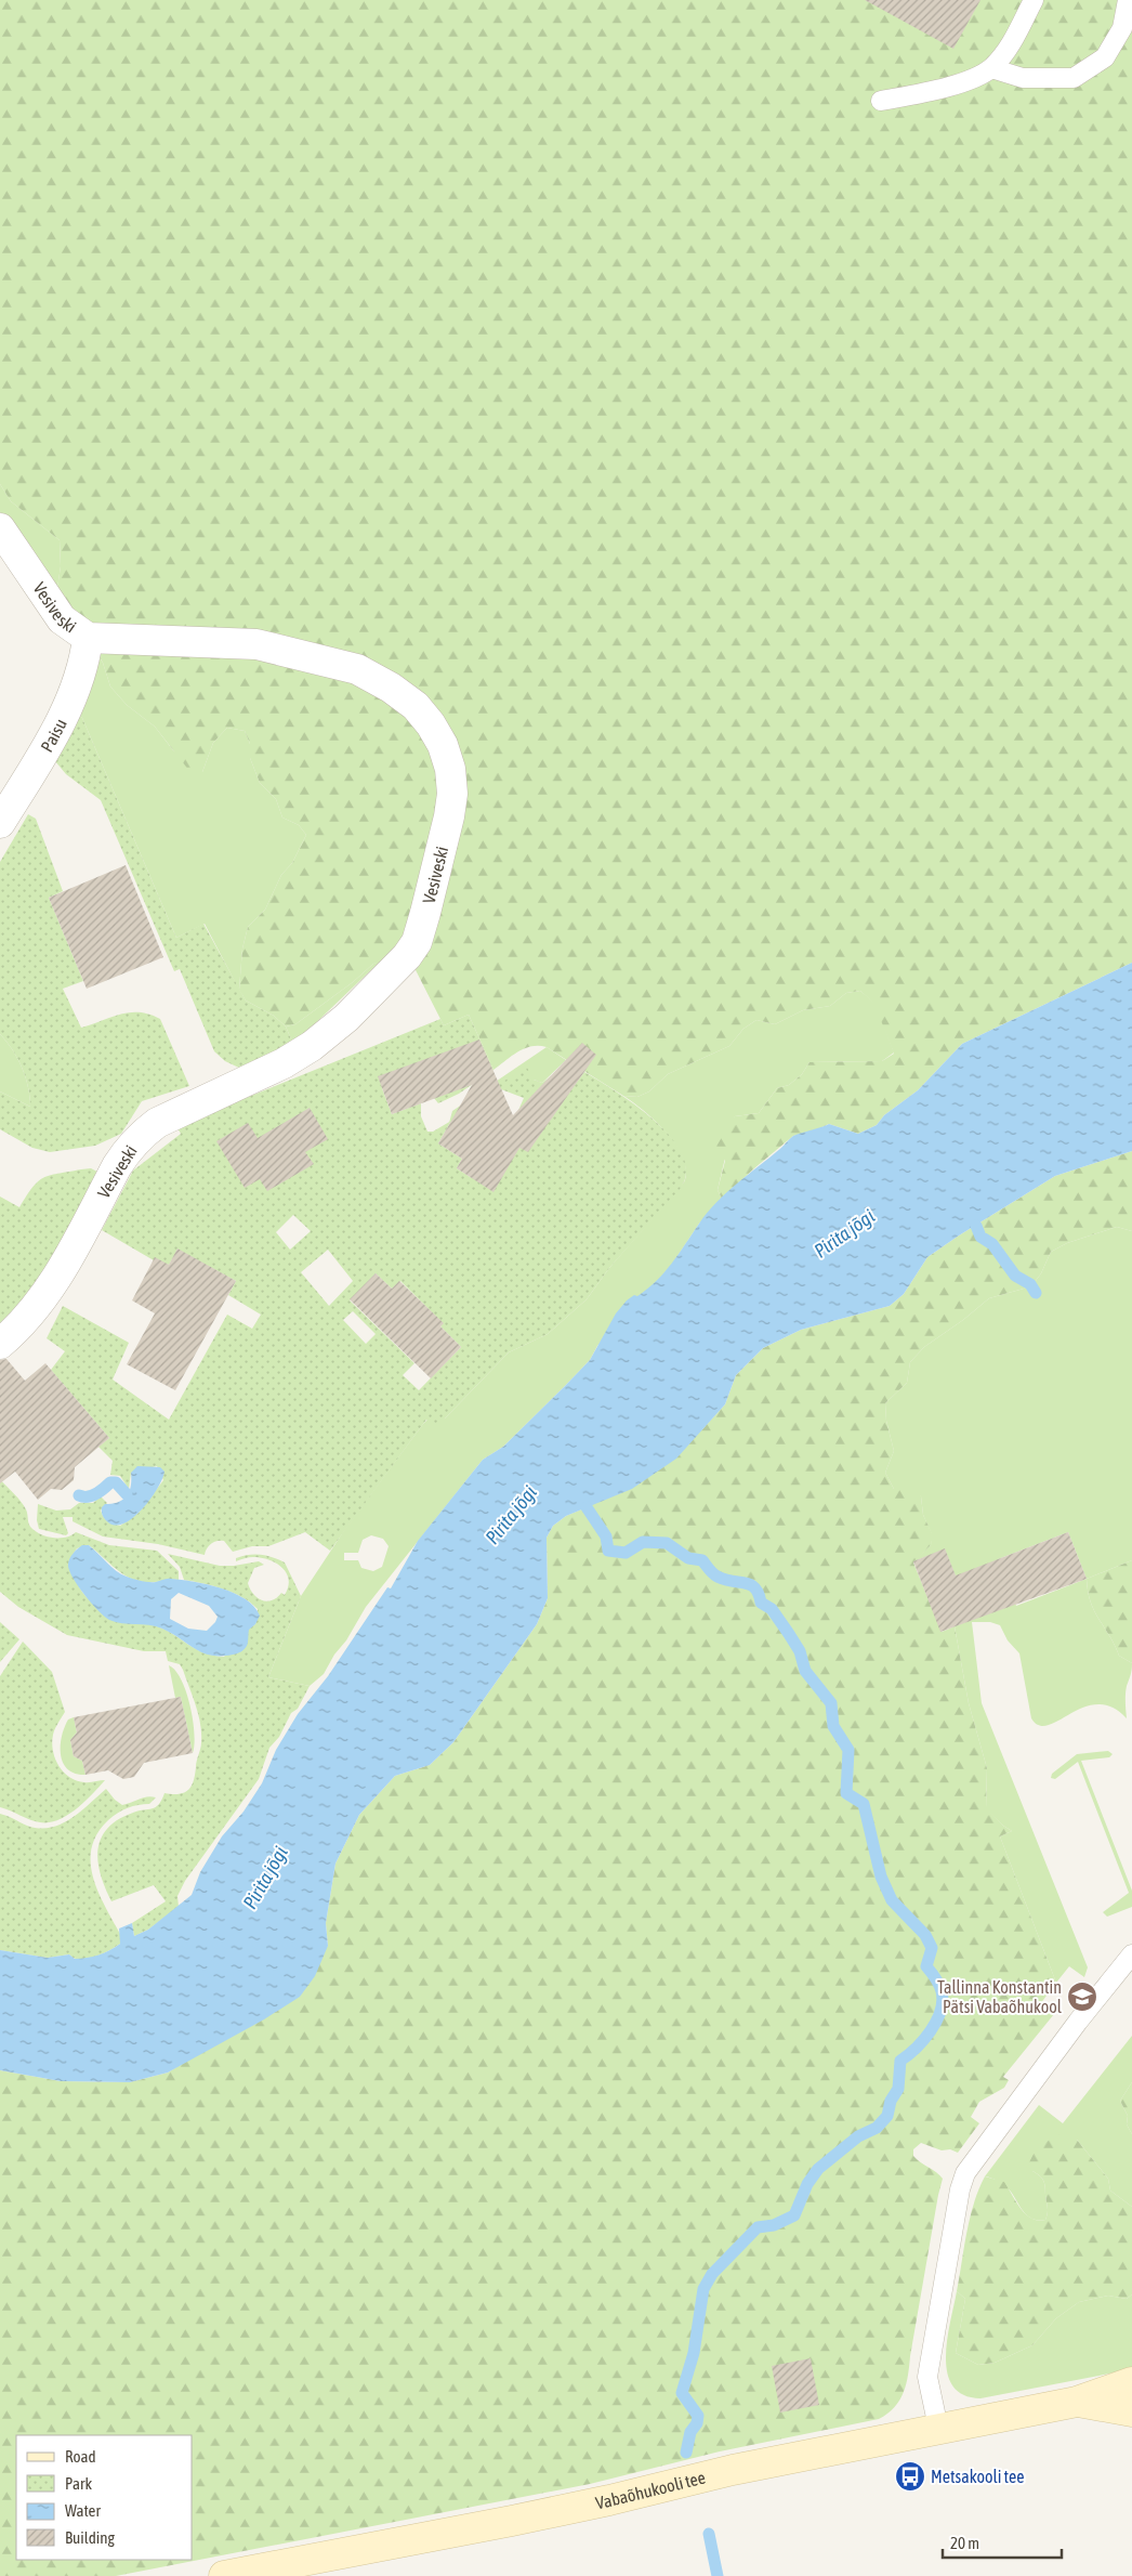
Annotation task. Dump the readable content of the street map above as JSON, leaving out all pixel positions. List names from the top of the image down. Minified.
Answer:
{"streets":{"street":["Vesiveski","Paisu","Vabaõhukooli tee"]},"crossings":[["Vesiveski","Paisu"]],"water":["Pirita jõgi"],"places":{"school or university":["Tallinna Konstantin Pätsi Vabaõhukool"],"bus stop":["Metsakooli tee"]},"legend":["Road","Park","Water","Building"],"scale_bar":"20 m"}
